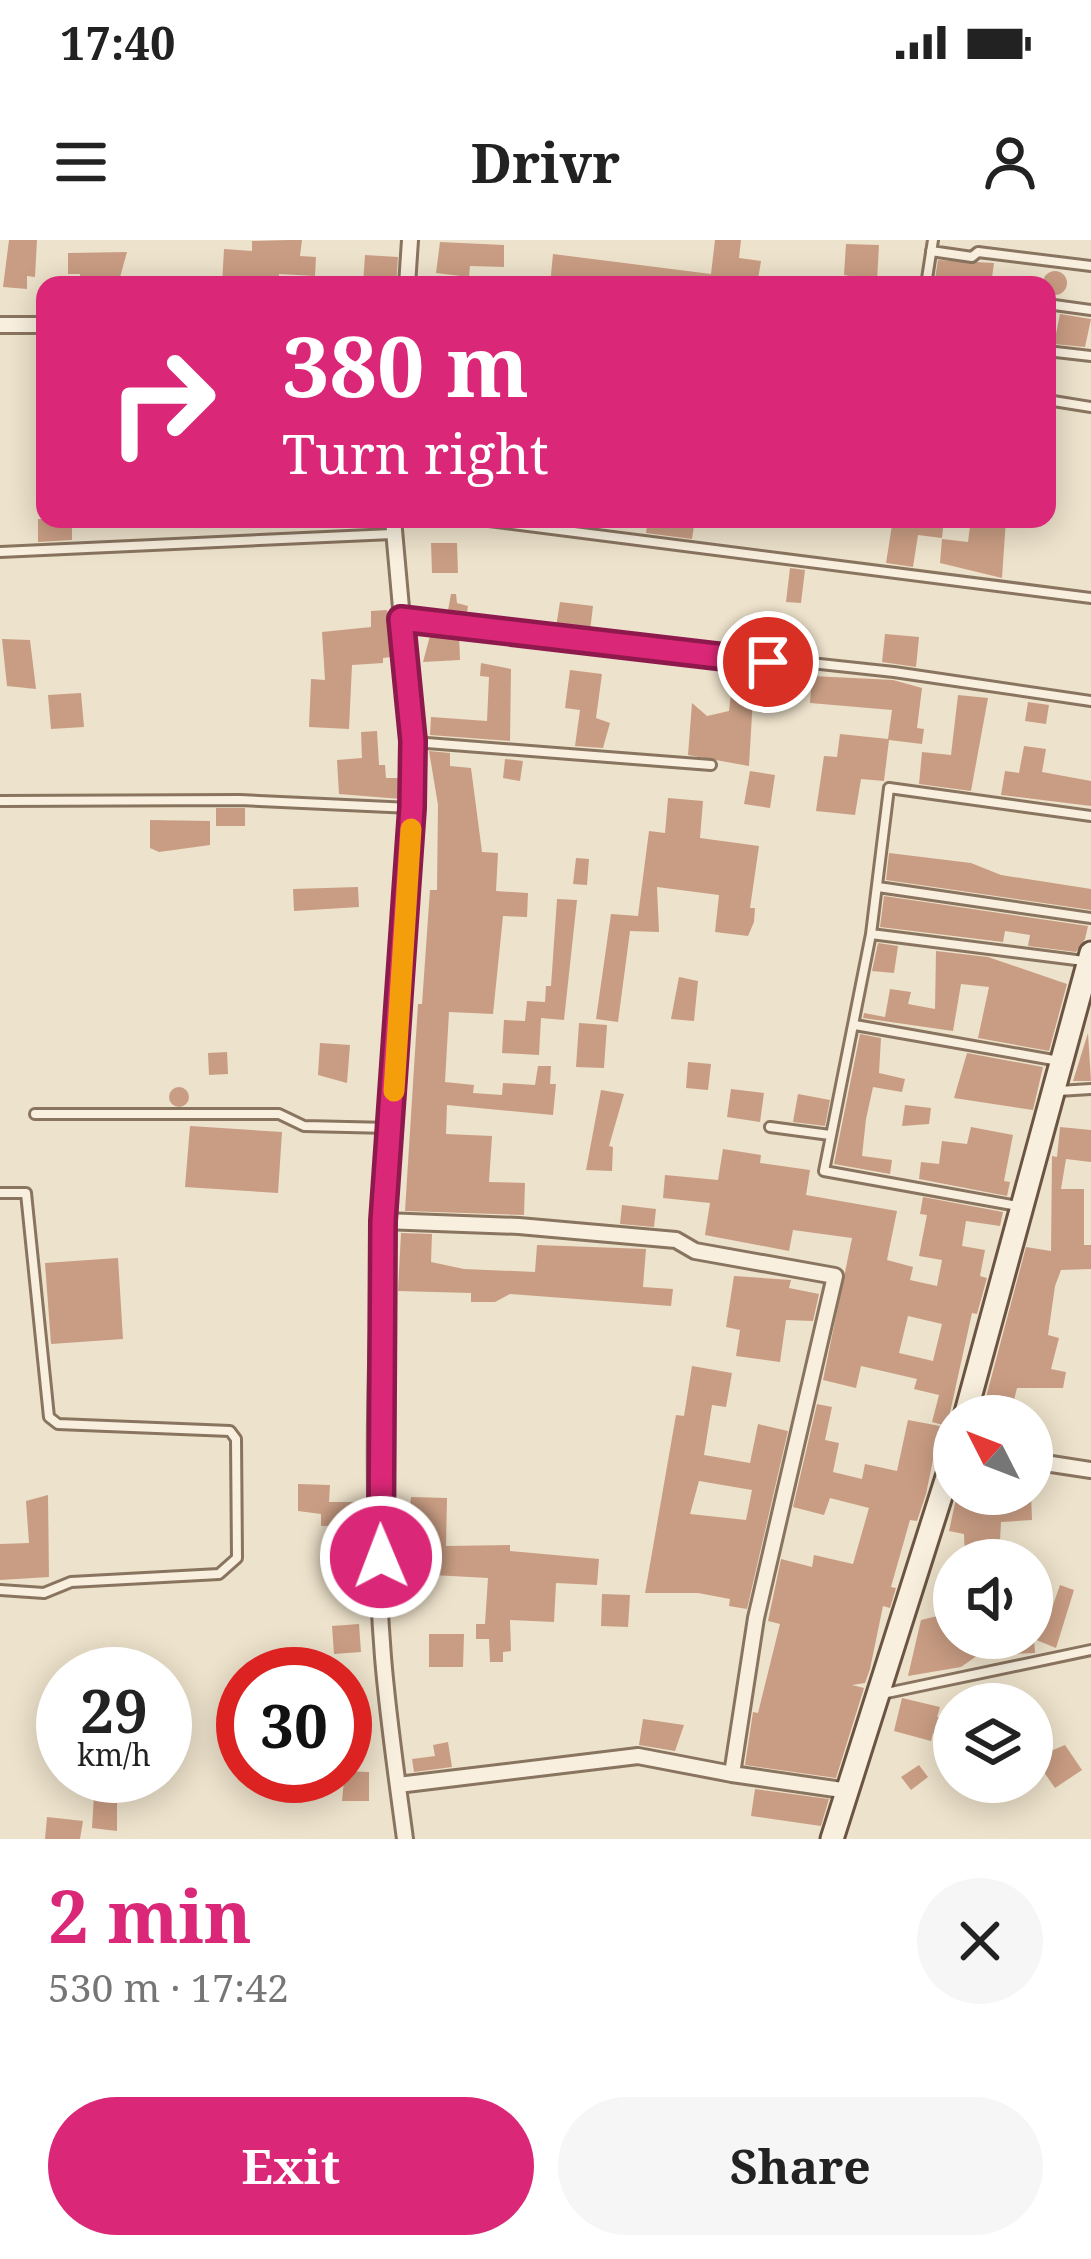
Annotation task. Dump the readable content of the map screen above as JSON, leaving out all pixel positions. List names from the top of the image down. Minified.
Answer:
{"north":"top left","page":{"status":"17:40","header":"Drivr","turn":["380 m","Turn right"],"speed":"29 km/h","limit":"30","heading":["2 min","530 m · 17:42"],"buttons":["Exit","Share"]}}
